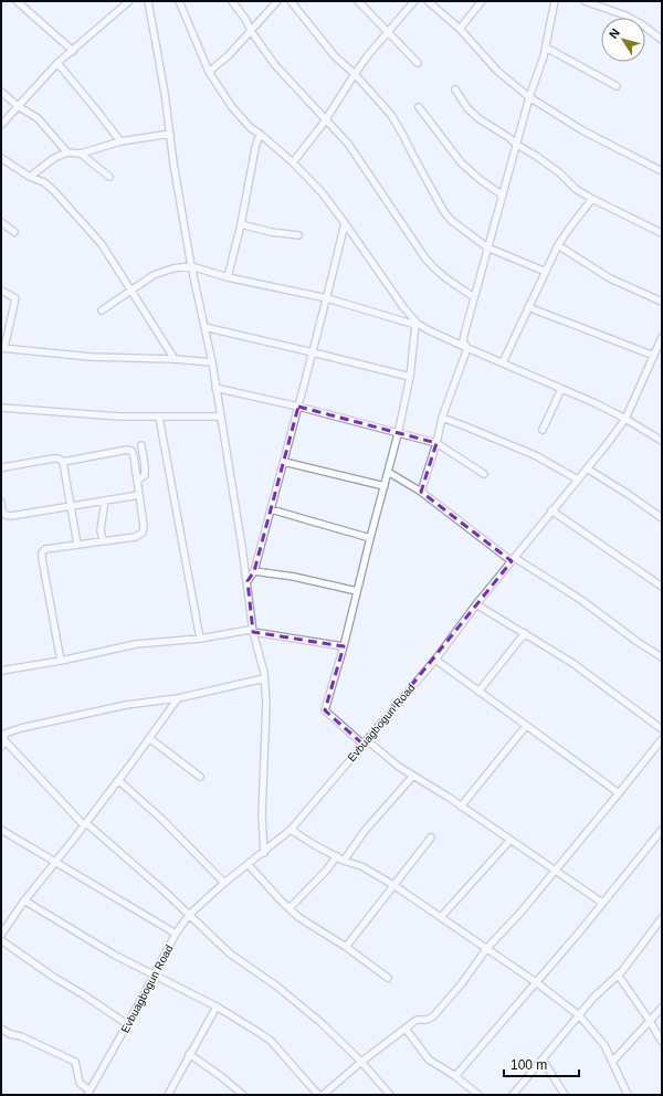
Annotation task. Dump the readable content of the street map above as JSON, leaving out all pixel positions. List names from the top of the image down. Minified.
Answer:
{"streets":{"street":["Evbuagbogun Road"]},"scale_bar":"100 m","north":"top left"}
